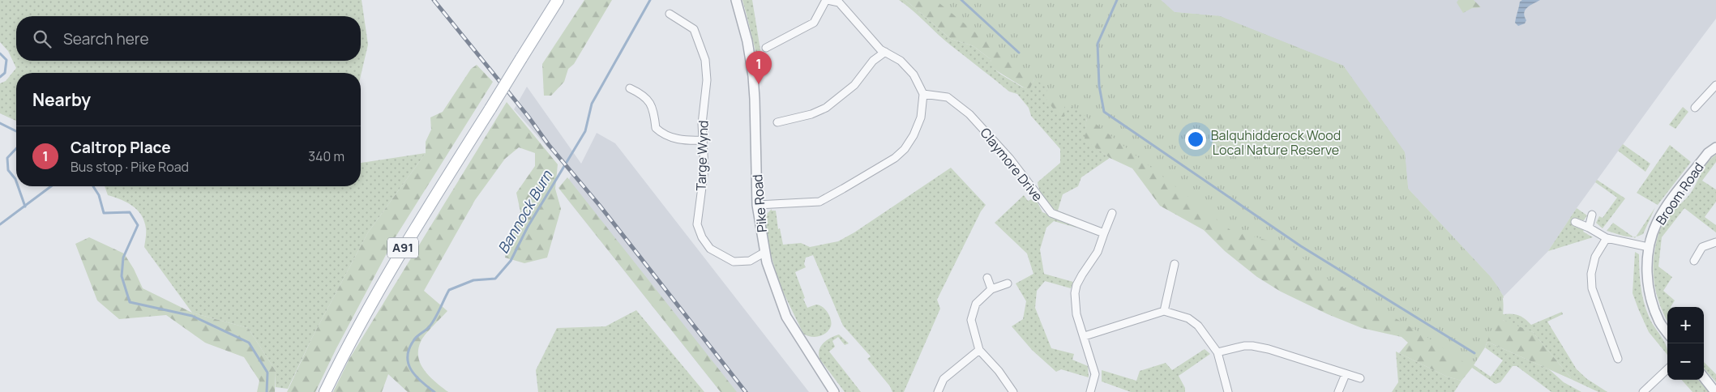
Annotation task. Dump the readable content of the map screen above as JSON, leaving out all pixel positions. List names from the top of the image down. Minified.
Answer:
{"streets":{"main road":["A91"],"street":["Targe Wynd","Claymore Drive","Broom Road","Pike Road"]},"crossings":[["Targe Wynd","Pike Road"]],"water":["Bannock Burn"],"parks":["Balquhidderock Wood Local Nature Reserve"],"page":{"search":"Search here","pins":"1","heading":"Nearby","list":[{"mark":"1","name":"Caltrop Place","note":"Bus stop · Pike Road","value":"340 m"}],"map_buttons":["+","−"]}}
